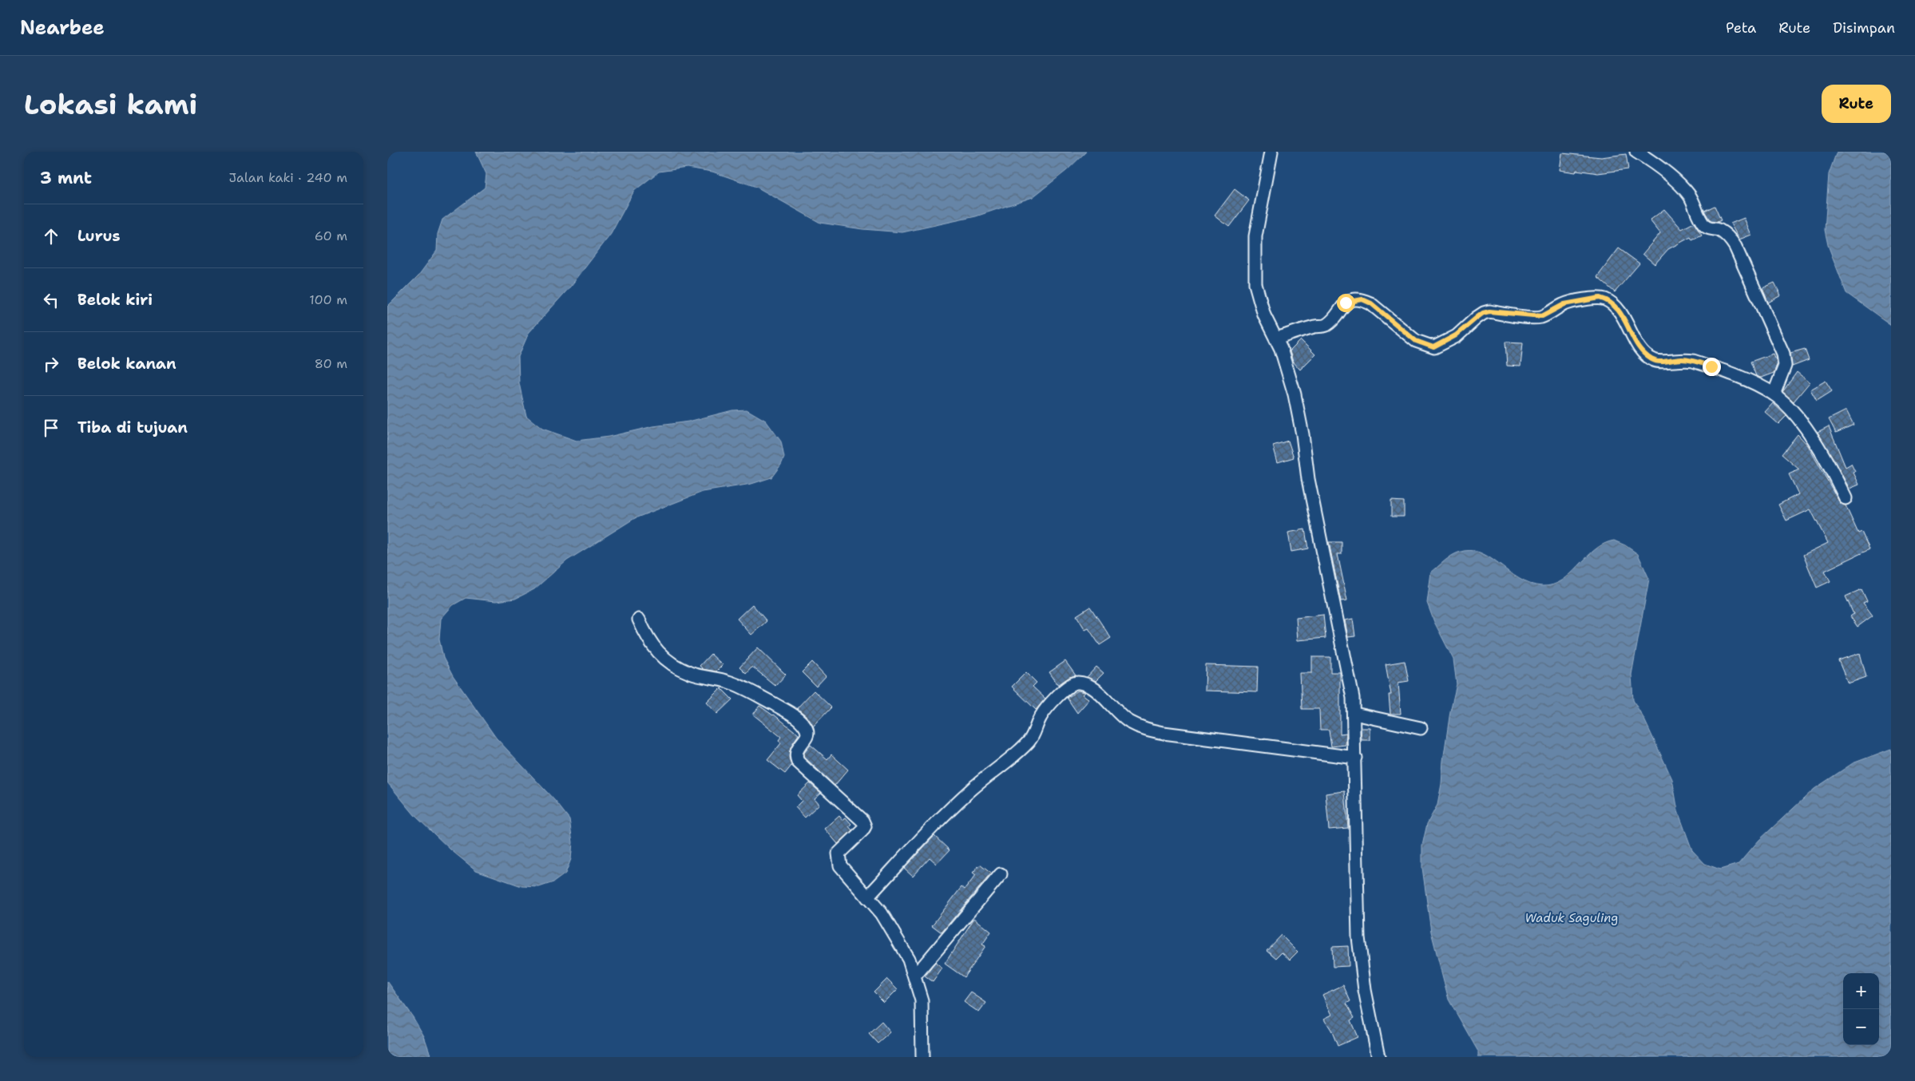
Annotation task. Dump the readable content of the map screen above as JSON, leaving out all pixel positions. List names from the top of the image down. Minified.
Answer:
{"water":["Waduk Saguling"],"page":{"header":"Nearbee","nav":["Peta","Rute","Disimpan"],"buttons":"Rute","title":"Lokasi kami","heading":["3 mnt","Jalan kaki · 240 m"],"list":[["Lurus","60 m"],["Belok kiri","100 m"],["Belok kanan","80 m"],"Tiba di tujuan"],"map_buttons":["+","−"]}}
